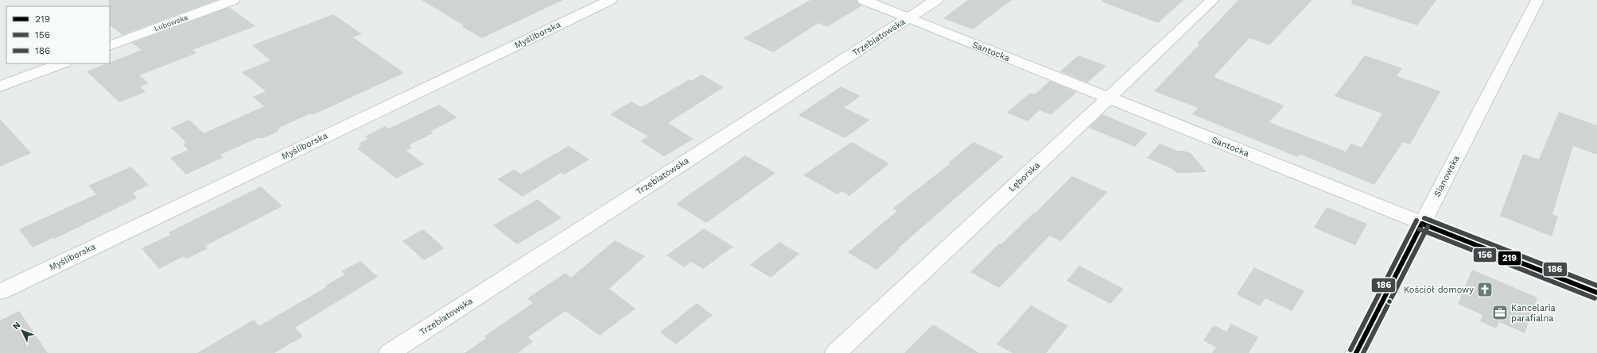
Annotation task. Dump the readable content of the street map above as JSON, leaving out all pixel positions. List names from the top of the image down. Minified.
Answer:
{"streets":{"street":["Lubowska","Myśliborska","Trzebiatowska","Santocka","Sianowska","Lęborska"]},"crossings":[["Trzebiatowska","Santocka"],["Santocka","Sianowska"],["Santocka","Lęborska"]],"places":{"church":["Kościół domowy"],"office":["Kancelaria parafialna"]},"lines":["transit line 186","transit line 219","transit line 156"],"legend":["219","156","186"],"north":"top left"}
